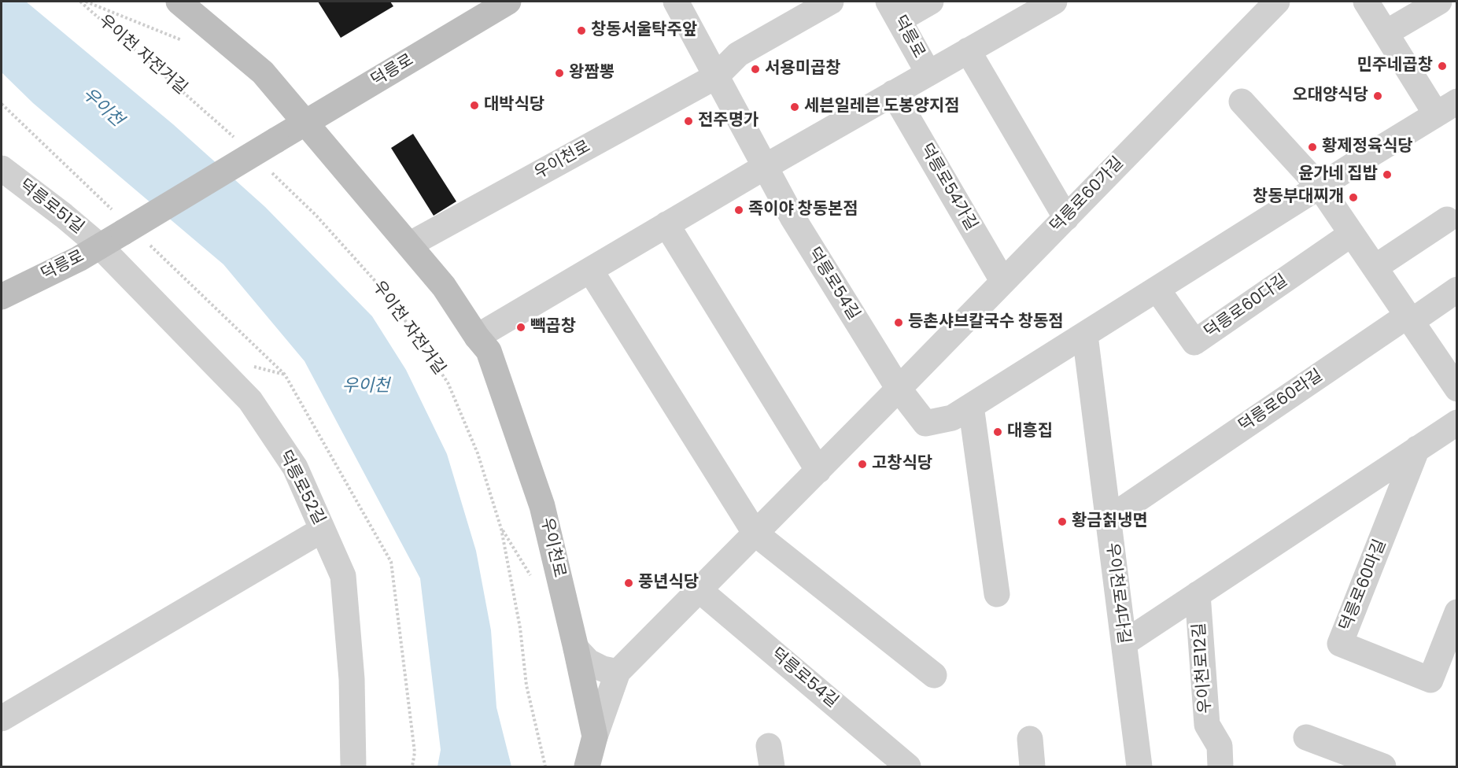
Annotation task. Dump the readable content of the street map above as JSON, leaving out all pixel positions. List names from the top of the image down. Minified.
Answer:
{"streets":{"street":["덕릉로","우이천로","덕릉로54가길","덕릉로60가길","덕릉로51길","덕릉로54길","덕릉로60다길","덕릉로60라길","덕릉로52길","덕릉로60마길","우이천로4다길","우이천로12길"],"path":["우이천 자전거길"]},"crossings":[["덕릉로","우이천로"],["덕릉로","덕릉로51길"],["덕릉로","덕릉로52길"],["우이천로","덕릉로54길"],["덕릉로54가길","덕릉로60가길"],["덕릉로60가길","덕릉로54길"],["덕릉로51길","덕릉로52길"],["덕릉로60라길","우이천로4다길"]],"water":["우이천"],"places":["창동서울탁주앞","민주네곱창","서용미곱창","왕짬뽕","오대양식당","대박식당","세븐일레븐 도봉양지점","전주명가","황제정육식당","윤가네 집밥","창동부대찌개","족이야 창동본점","등촌샤브칼국수 창동점","빽곱창","대흥집","고창식당","황금칡냉면","풍년식당"]}
